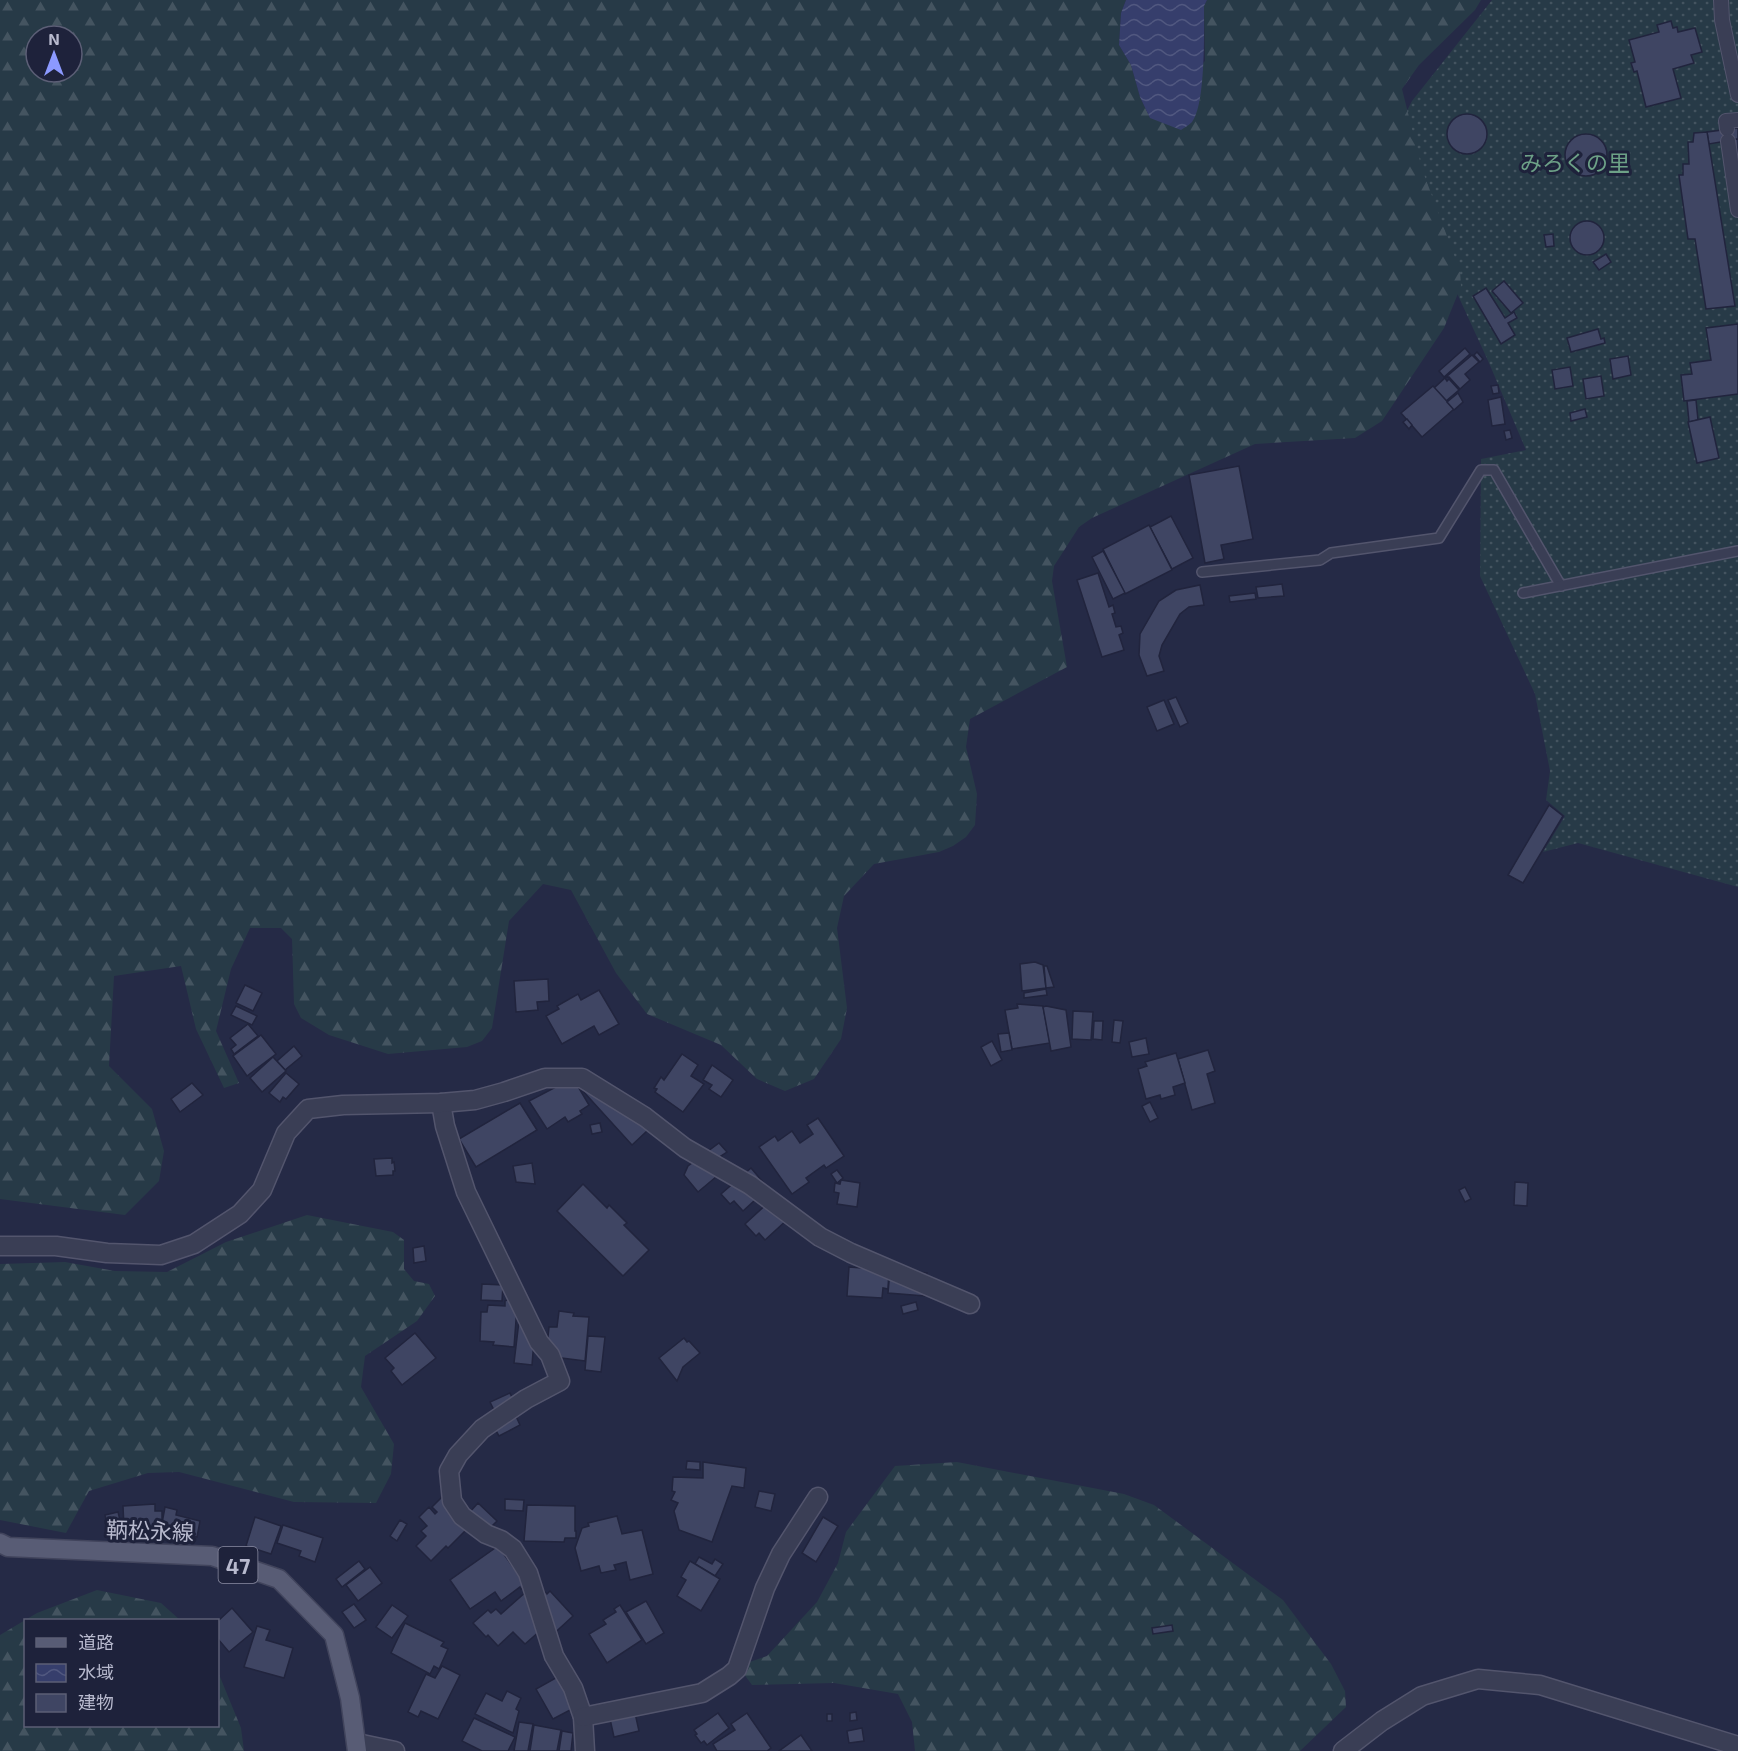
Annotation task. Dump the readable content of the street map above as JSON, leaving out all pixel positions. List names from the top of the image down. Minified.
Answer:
{"streets":{"main road":["鞆松永線","47"]},"parks":["みろくの里"],"legend":["道路","水域","建物"],"north":"top"}
